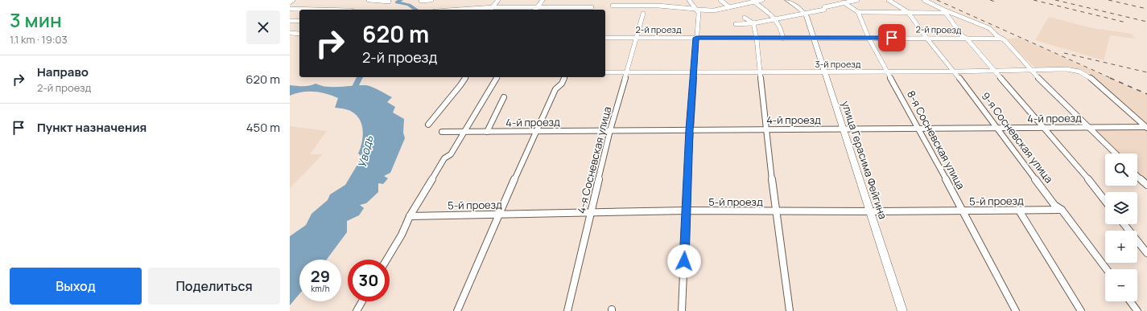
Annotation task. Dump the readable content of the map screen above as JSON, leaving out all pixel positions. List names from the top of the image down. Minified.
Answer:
{"streets":{"main road":["улица Герасима Фейгина"],"street":["2-й проезд","3-й проезд","4-й проезд","9-я Сосневская улица","8-я Сосневская улица","4-я Сосневская улица","5-й проезд"]},"crossings":[["2-й проезд","9-я Сосневская улица"],["2-й проезд","8-я Сосневская улица"],["2-й проезд","4-я Сосневская улица"],["2-й проезд","улица Герасима Фейгина"],["3-й проезд","4-й проезд"],["3-й проезд","9-я Сосневская улица"],["3-й проезд","8-я Сосневская улица"],["3-й проезд","4-я Сосневская улица"],["3-й проезд","улица Герасима Фейгина"],["4-й проезд","9-я Сосневская улица"],["4-й проезд","8-я Сосневская улица"],["4-й проезд","4-я Сосневская улица"],["4-й проезд","улица Герасима Фейгина"],["9-я Сосневская улица","5-й проезд"],["8-я Сосневская улица","5-й проезд"],["4-я Сосневская улица","5-й проезд"],["улица Герасима Фейгина","5-й проезд"]],"water":["Уводь"],"page":{"heading":["3 мин","1.1 km · 19:03"],"turn":["620 m","2-й проезд"],"list":[{"name":"Направо","note":"2-й проезд","value":"620 m"},{"name":"Пункт назначения","value":"450 m"}],"map_buttons":["+","−"],"speed":"29 km/h","limit":"30","buttons":["Выход","Поделиться"]}}
